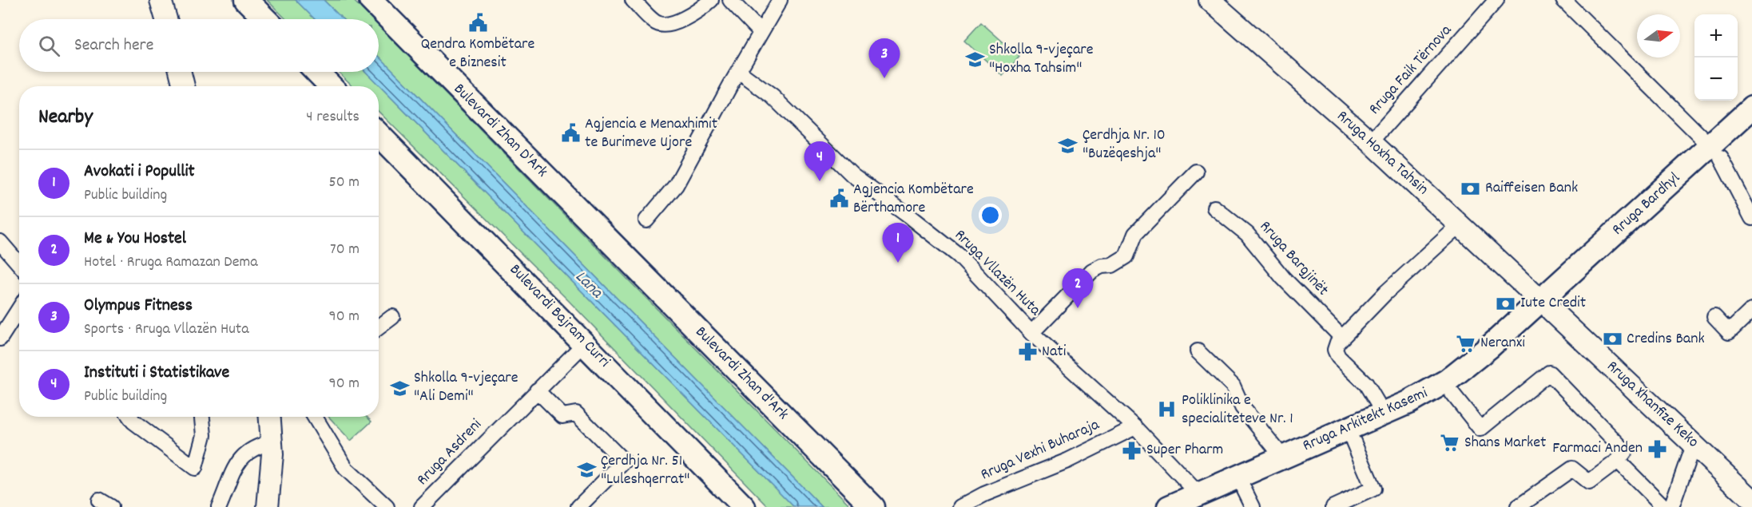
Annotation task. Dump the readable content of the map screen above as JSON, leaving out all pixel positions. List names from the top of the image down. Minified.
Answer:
{"streets":{"main road":["Bulevardi Zhan D'Ark","Rruga Hoxha Tahsin","Rruga Bardhyl","Bulevardi Bajram Curri","Bulevardi Zhan d'Ark","Rruga Xhanfize Keko","Rruga Arkitekt Kasemi"],"street":["Rruga Faik Tërnova","Rruga Bargjinët","Rruga Vllazën Huta","Rruga Vexhi Buharaja","Rruga Asdreni"]},"crossings":[["Rruga Faik Tërnova","Rruga Hoxha Tahsin"],["Bulevardi Zhan D'Ark","Bulevardi Zhan d'Ark"],["Rruga Hoxha Tahsin","Rruga Bardhyl"],["Rruga Hoxha Tahsin","Rruga Xhanfize Keko"],["Rruga Hoxha Tahsin","Rruga Arkitekt Kasemi"],["Rruga Bardhyl","Rruga Xhanfize Keko"],["Rruga Bardhyl","Rruga Arkitekt Kasemi"],["Rruga Vllazën Huta","Rruga Arkitekt Kasemi"],["Rruga Vllazën Huta","Rruga Vexhi Buharaja"],["Bulevardi Bajram Curri","Rruga Asdreni"],["Rruga Xhanfize Keko","Rruga Arkitekt Kasemi"]],"water":["Lana"],"places":{"public building":["Qendra Kombëtare e Biznesit","Agjencia e Menaxhimit te Burimeve Ujore","Agjencia Kombëtare Bërthamore"],"school or university":["Shkolla 9-vjeçare \"Hoxha Tahsim\"","Çerdhja Nr. 10 \"Buzëqeshja\"","Shkolla 9-vjeçare \"Ali Demi\"","Çerdhja Nr. 51 \"Luleshqerrat\""],"bank":["Raiffeisen Bank","Iute Credit","Credins Bank"],"supermarket":["Neranxi","Shans Market"],"pharmacy":["Nati","Farmaci Anden","Super Pharm"],"hospital":["Poliklinika e specialiteteve Nr. 1"]},"north":"right","page":{"map_buttons":["+","−"],"search":"Search here","pins":["3","4","1","2"],"heading":["Nearby","4 results"],"list":[{"mark":"1","name":"Avokati i Popullit","note":"Public building","value":"50 m"},{"mark":"2","name":"Me & You Hostel","note":"Hotel · Rruga Ramazan Dema","value":"70 m"},{"mark":"3","name":"Olympus Fitness","note":"Sports · Rruga Vllazën Huta","value":"90 m"},{"mark":"4","name":"Instituti i Statistikave","note":"Public building","value":"90 m"}]}}
